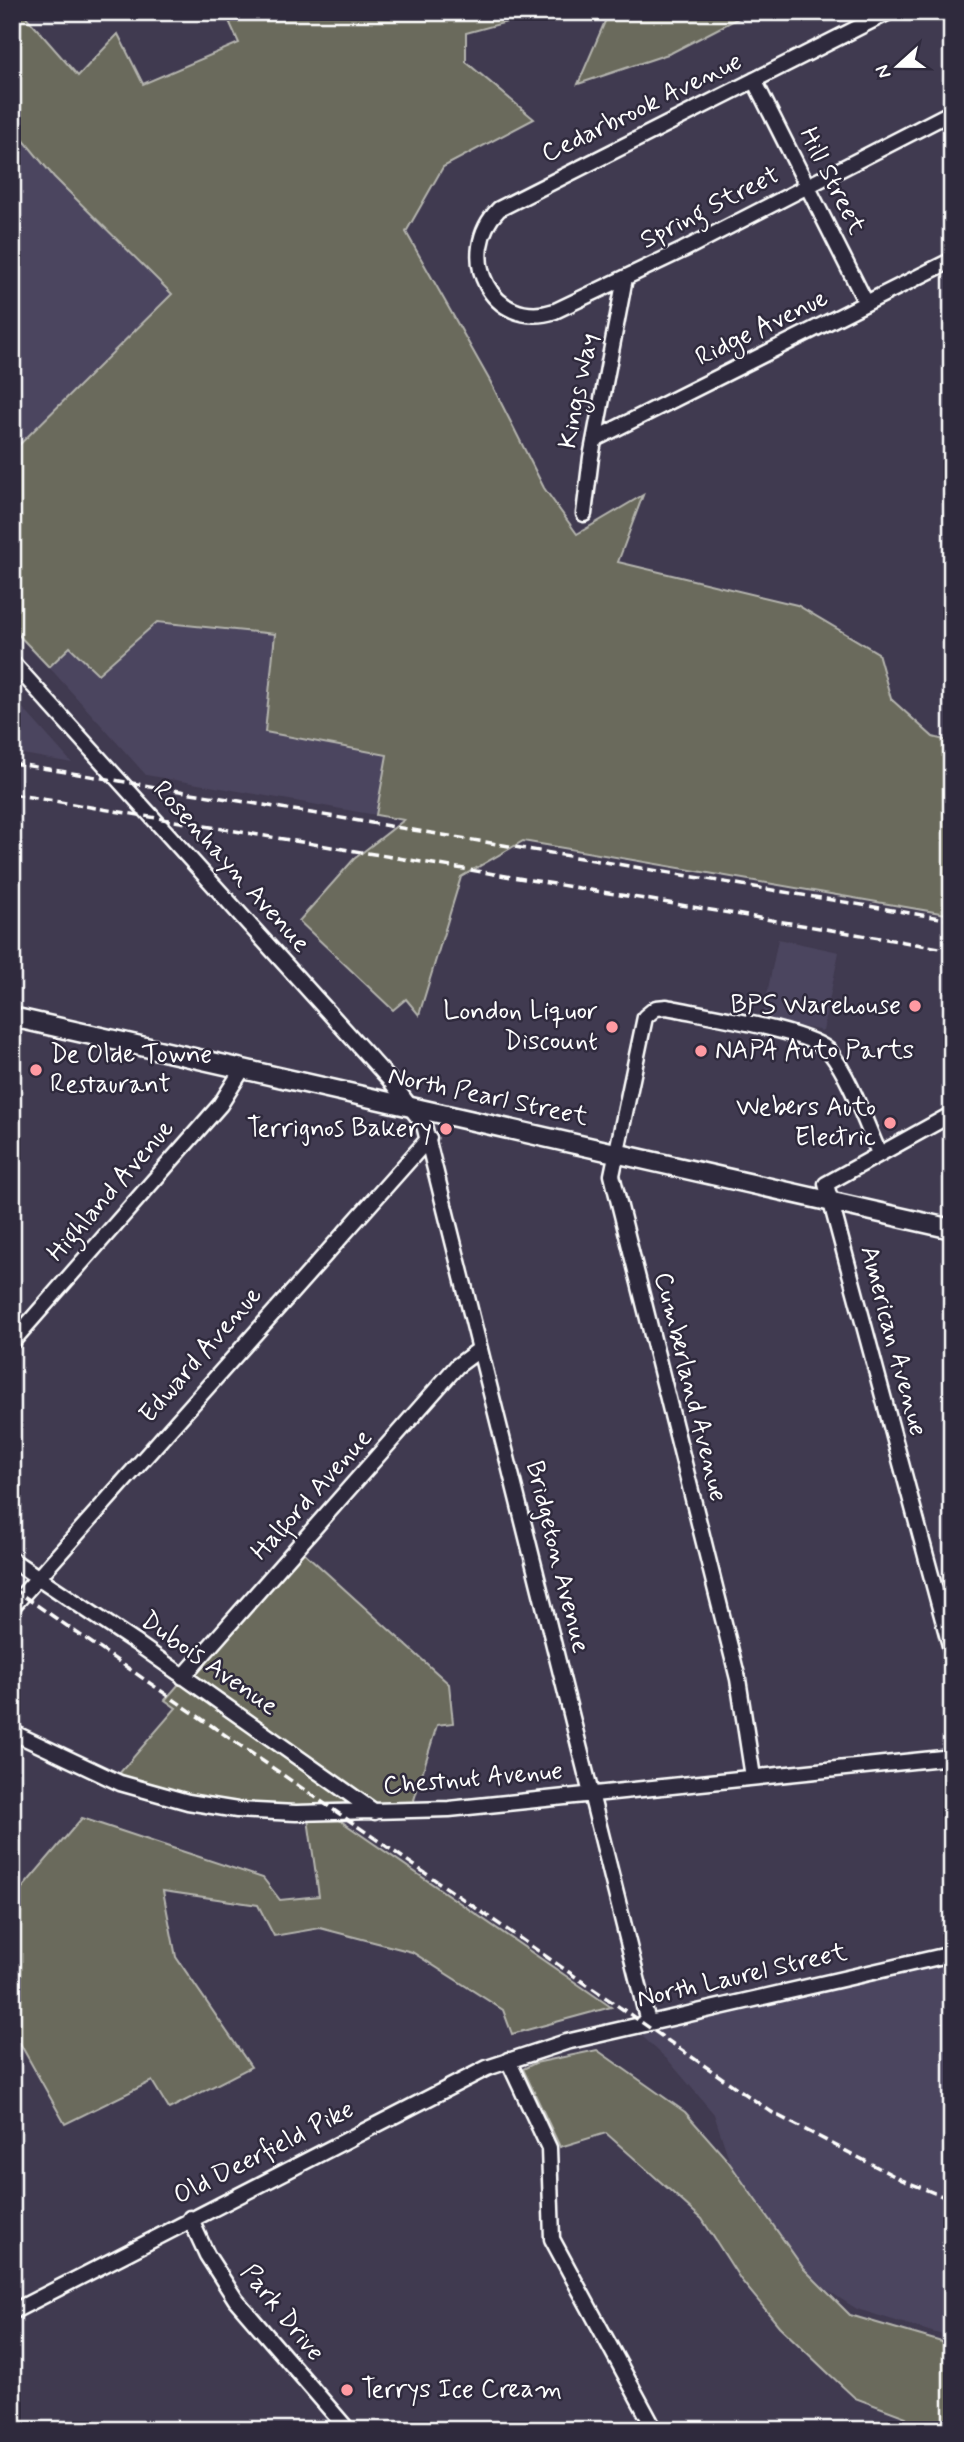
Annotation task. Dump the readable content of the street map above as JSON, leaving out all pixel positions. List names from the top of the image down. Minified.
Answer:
{"streets":{"main road":["North Pearl Street"],"street":["Cedarbrook Avenue","Hill Street","Spring Street","Ridge Avenue","Kings Way","Rosenhayn Avenue","Highland Avenue","American Avenue","Edward Avenue","Cumberland Avenue","Halford Avenue","Bridgeton Avenue","Dubois Avenue","Chestnut Avenue","North Laurel Street","Old Deerfield Pike","Park Drive"]},"crossings":[["Cedarbrook Avenue","Hill Street"],["Cedarbrook Avenue","Spring Street"],["Hill Street","Spring Street"],["Hill Street","Ridge Avenue"],["Spring Street","Kings Way"],["Ridge Avenue","Kings Way"],["Rosenhayn Avenue","North Pearl Street"],["Rosenhayn Avenue","Bridgeton Avenue"],["North Pearl Street","Highland Avenue"],["North Pearl Street","American Avenue"],["North Pearl Street","Cumberland Avenue"],["North Pearl Street","Bridgeton Avenue"],["Edward Avenue","Bridgeton Avenue"],["Edward Avenue","Dubois Avenue"],["Cumberland Avenue","Chestnut Avenue"],["Halford Avenue","Bridgeton Avenue"],["Halford Avenue","Dubois Avenue"],["Bridgeton Avenue","Chestnut Avenue"],["Bridgeton Avenue","North Laurel Street"],["Dubois Avenue","Chestnut Avenue"],["North Laurel Street","Old Deerfield Pike"],["Old Deerfield Pike","Park Drive"]],"places":["BPS Warehouse","London Liquor Discount","NAPA Auto Parts","De Olde Towne Restaurant","Webers Auto Electric","Terrignos Bakery","Terrys Ice Cream"],"north":"left"}
